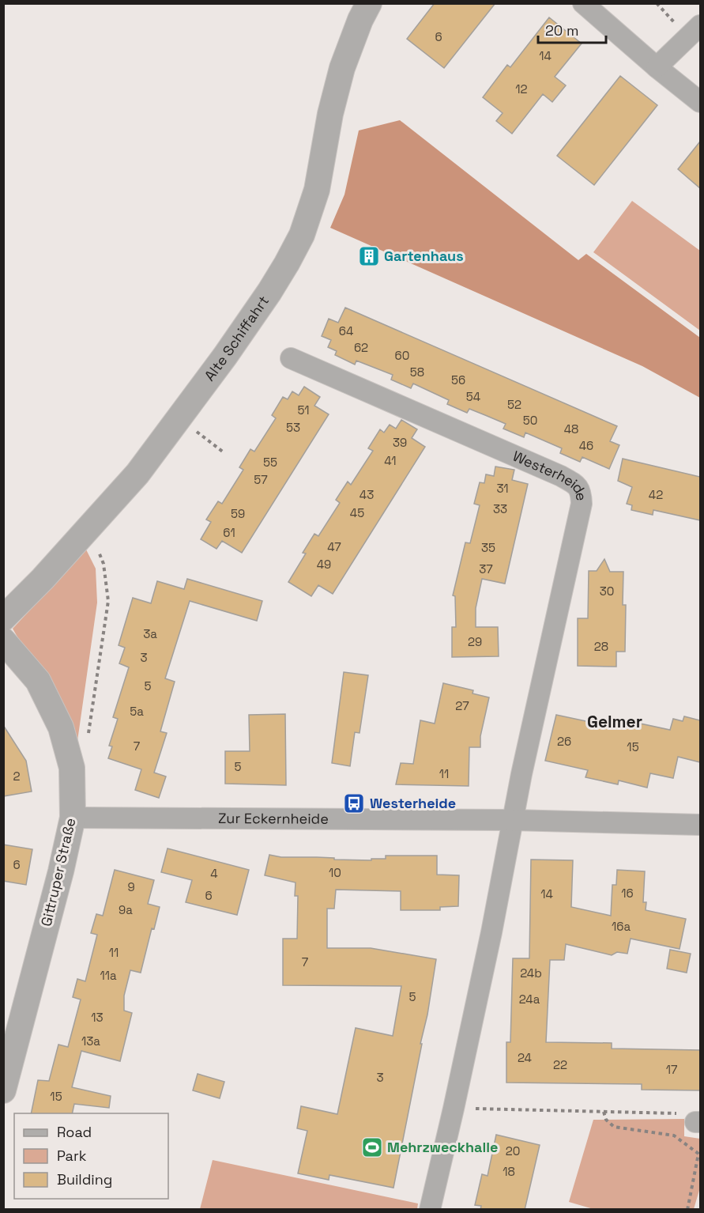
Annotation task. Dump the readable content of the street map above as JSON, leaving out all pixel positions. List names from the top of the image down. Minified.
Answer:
{"streets":{"street":["Alte Schiffahrt","Westerheide","Zur Eckernheide","Gittruper Straße"]},"crossings":[["Westerheide","Zur Eckernheide"],["Zur Eckernheide","Gittruper Straße"]],"districts":["Gelmer"],"places":{"building":["Gartenhaus"],"bus stop":["Westerheide"],"sports":["Mehrzweckhalle"]},"house_numbers":["6","14","12","64","62","60","58","56","54","52","51","50","53","48","39","46","41","55","57","31","43","42","33","45","59","61","47","35","49","37","30","3a","29","28","3","5","27","5a","26","7","15","5","11","2","6","10","4","9","16","14","6","9a","16a","11","7","24b","11a","5","24a","13","13a","24","22","17","3","15","20","18"],"legend":["Road","Park","Building"],"scale_bar":"20 m"}
